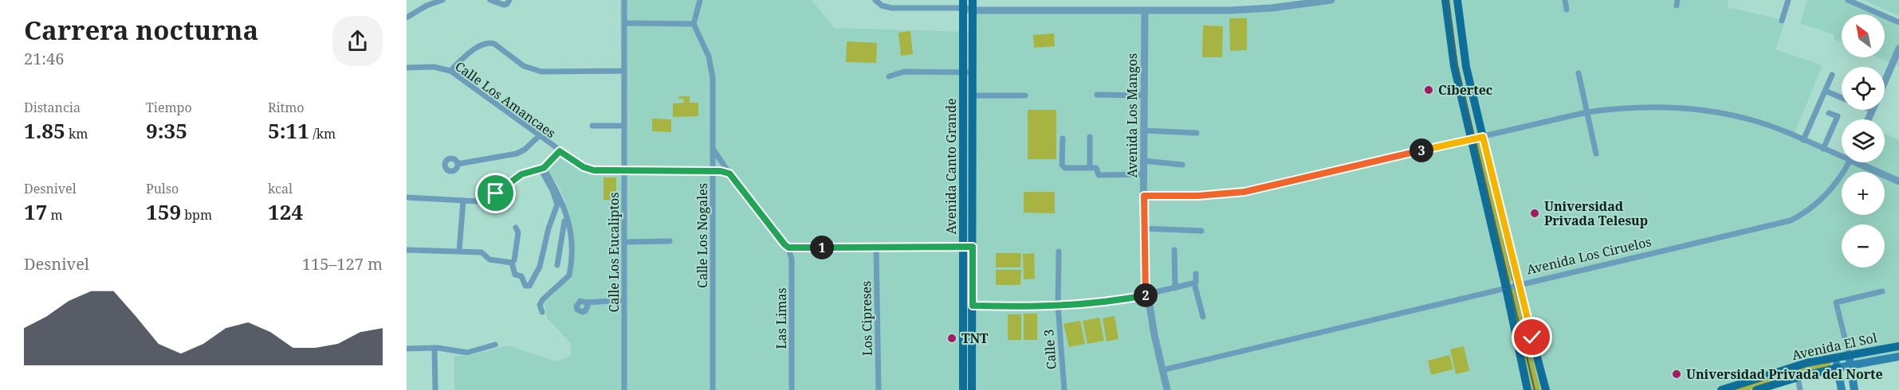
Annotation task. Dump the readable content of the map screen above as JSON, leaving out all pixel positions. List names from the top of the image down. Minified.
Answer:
{"streets":{"main road":["Avenida Canto Grande","Avenida El Sol"],"street":["Calle Los Amancaes","Avenida Los Mangos","Calle Los Nogales","Calle Los Eucaliptos","Avenida Los Ciruelos","Las Limas","Los Cipreses","Calle 3"]},"crossings":[["Calle Los Amancaes","Calle Los Nogales"],["Calle Los Amancaes","Calle Los Eucaliptos"],["Avenida Los Mangos","Avenida Los Ciruelos"]],"places":["Cibertec","Universidad Privada Telesup","TNT","Universidad Privada del Norte"],"north":"top left","page":{"heading":["Carrera nocturna","21:46"],"map_buttons":["+","−"],"stats":[["Distancia","1.85 km"],["Tiempo","9:35"],["Ritmo","5:11 /km"],["Desnivel","17 m"],["Pulso","159 bpm"],["kcal","124"]],"pins":["3","1","2"],"chart":["Desnivel","115–127 m"]}}
